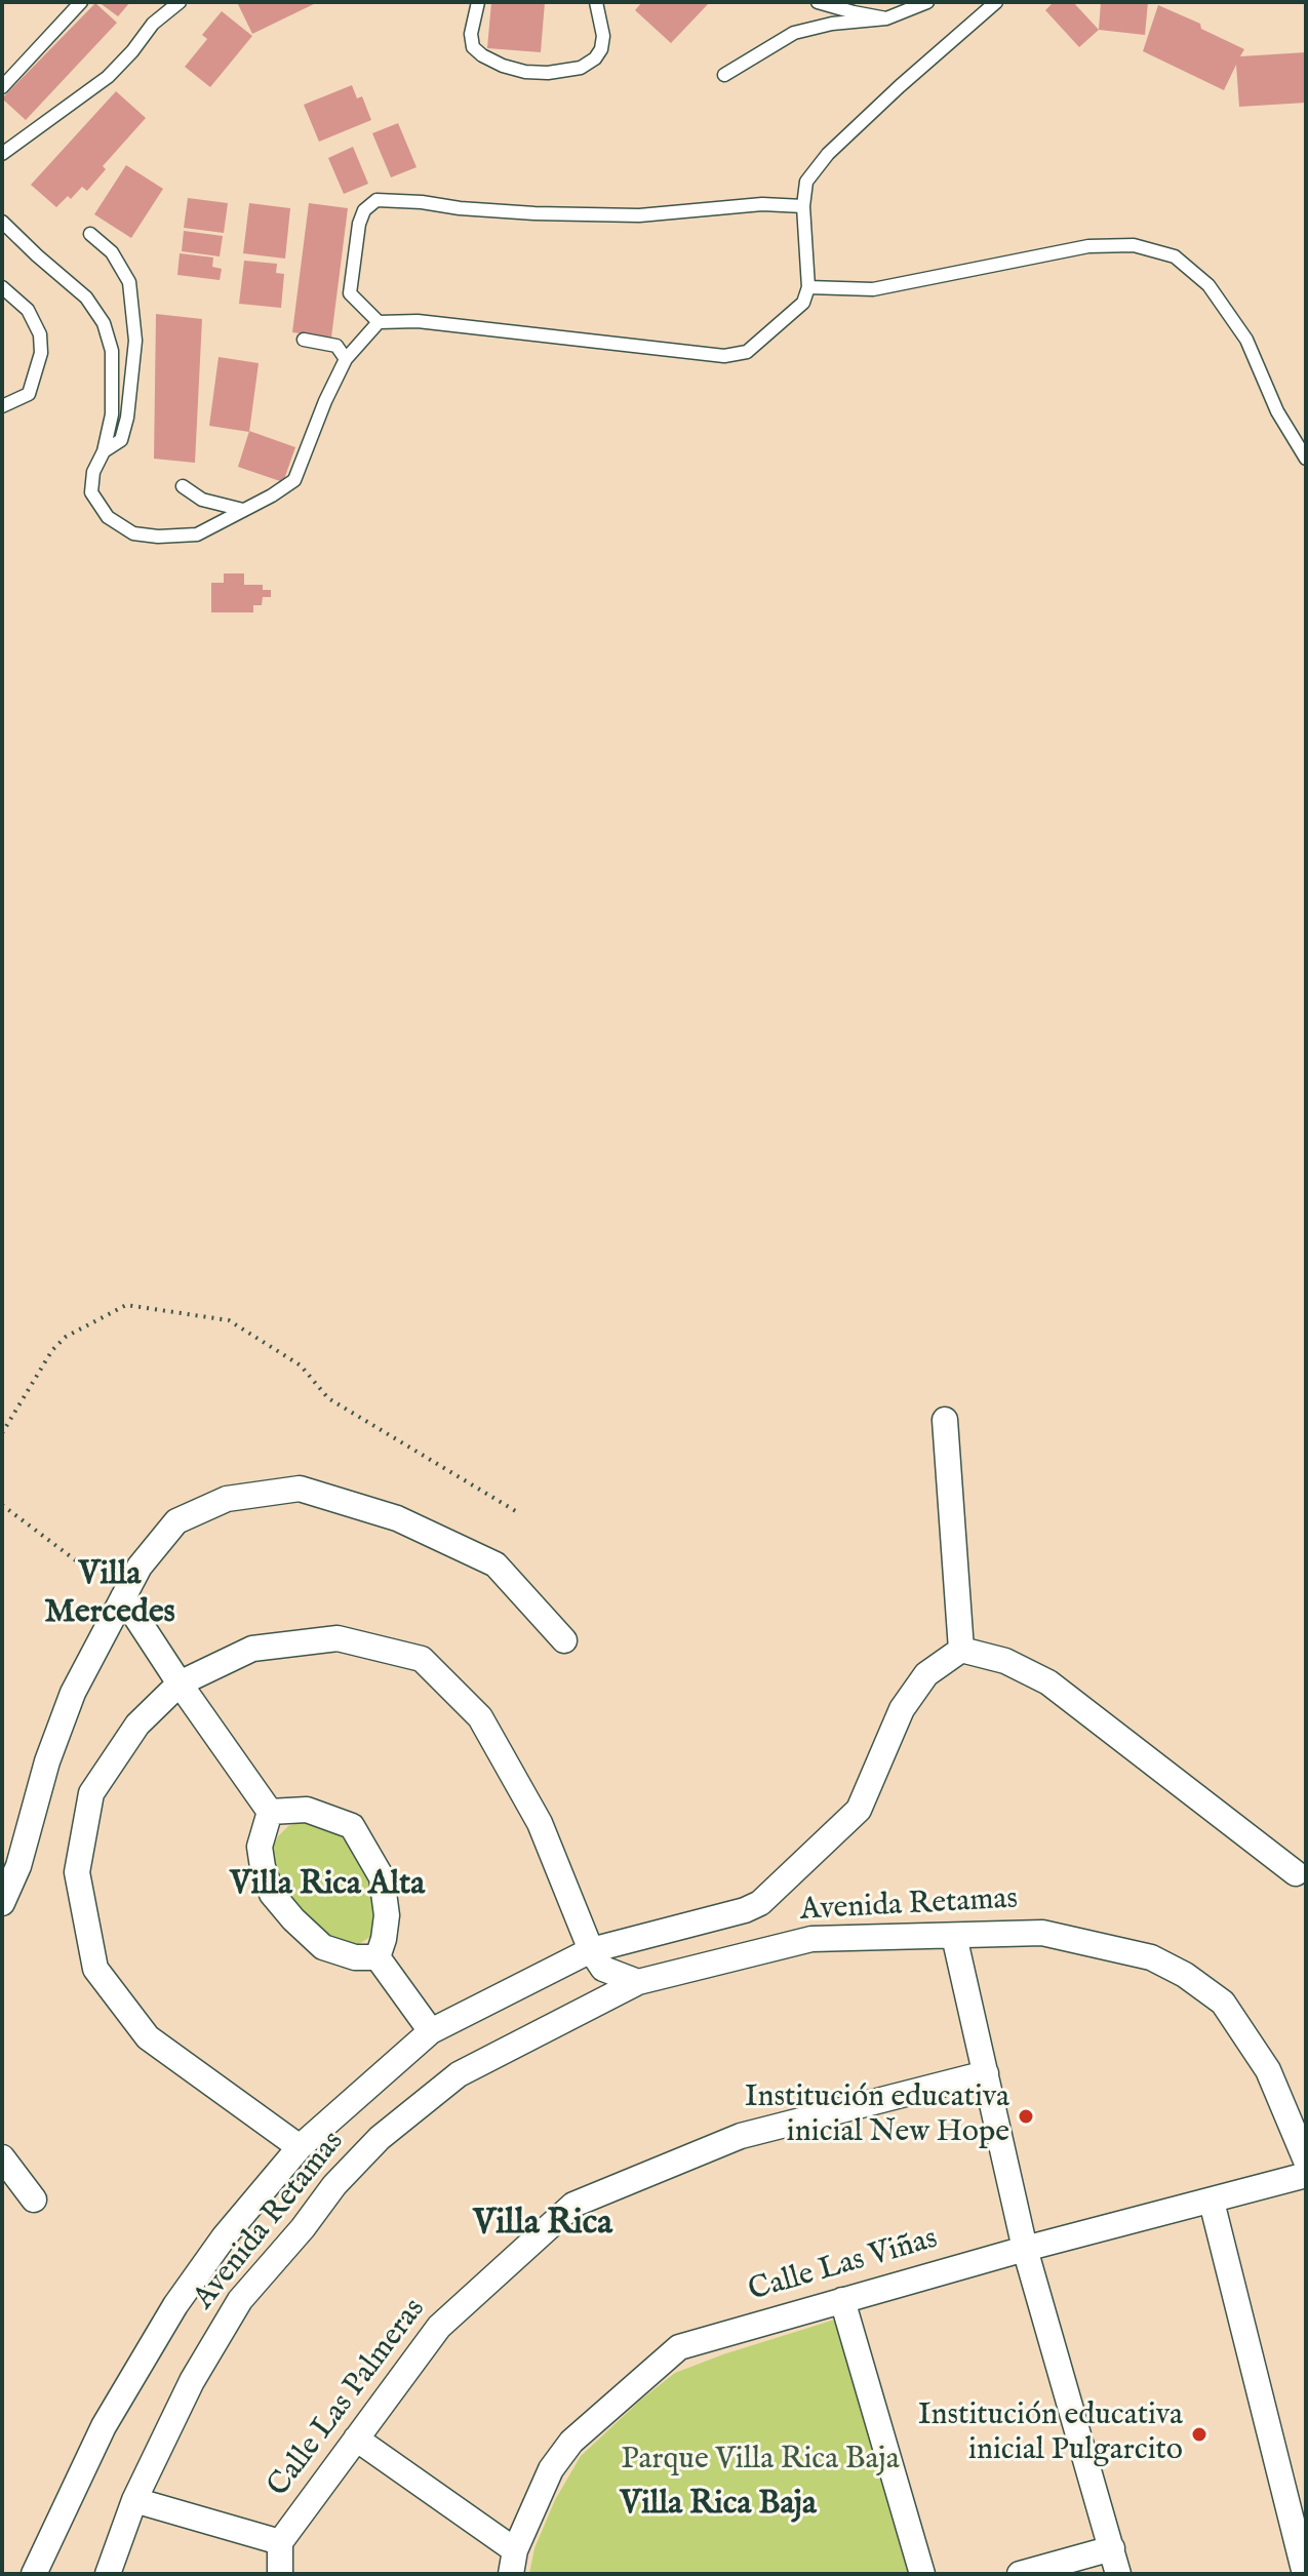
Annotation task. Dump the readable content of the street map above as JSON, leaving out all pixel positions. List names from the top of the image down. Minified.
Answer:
{"streets":{"street":["Avenida Retamas","Calle Las Viñas","Calle Las Palmeras"]},"districts":["Villa Mercedes","Villa Rica Alta","Villa Rica","Villa Rica Baja"],"parks":["Parque Villa Rica Baja"],"places":["Institución educativa inicial New Hope","Institución educativa inicial Pulgarcito"]}
